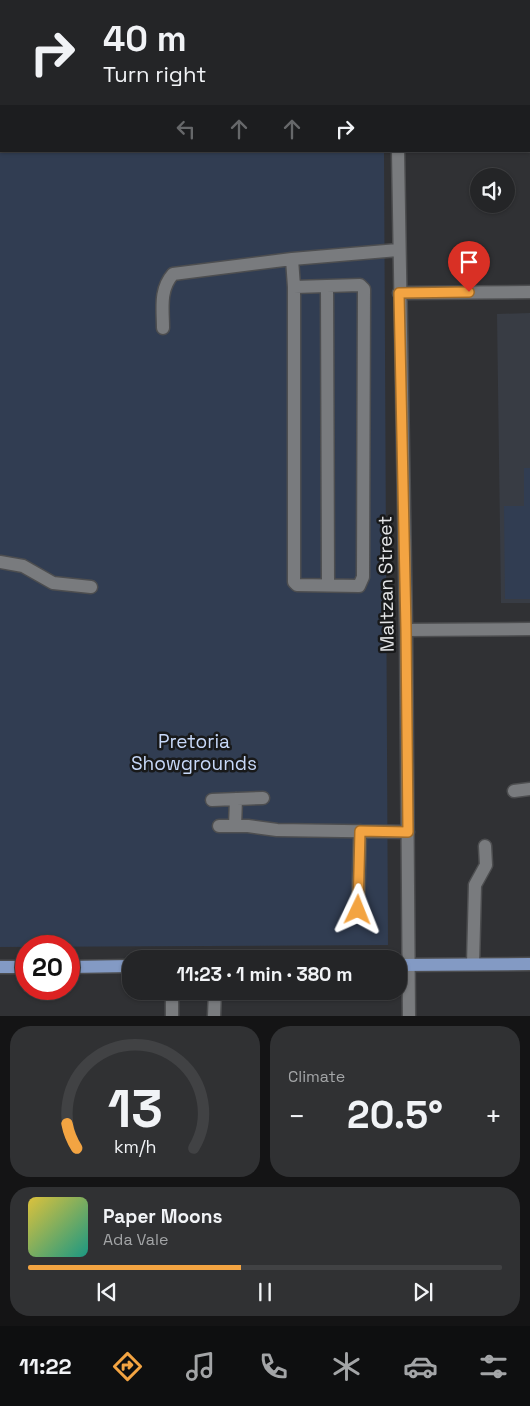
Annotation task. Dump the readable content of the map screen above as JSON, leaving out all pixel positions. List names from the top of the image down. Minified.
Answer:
{"streets":{"street":["Maltzan Street"]},"parks":["Pretoria Showgrounds"],"page":{"turn":["40 m","Turn right"],"limit":"20","trip":"11:23 · 1 min · 380 m","tile":"Climate","heat":["−","20.5°","+"],"song":["Paper Moons","Ada Vale"],"tabs":"11:22","gauge":["13","km/h"]}}
